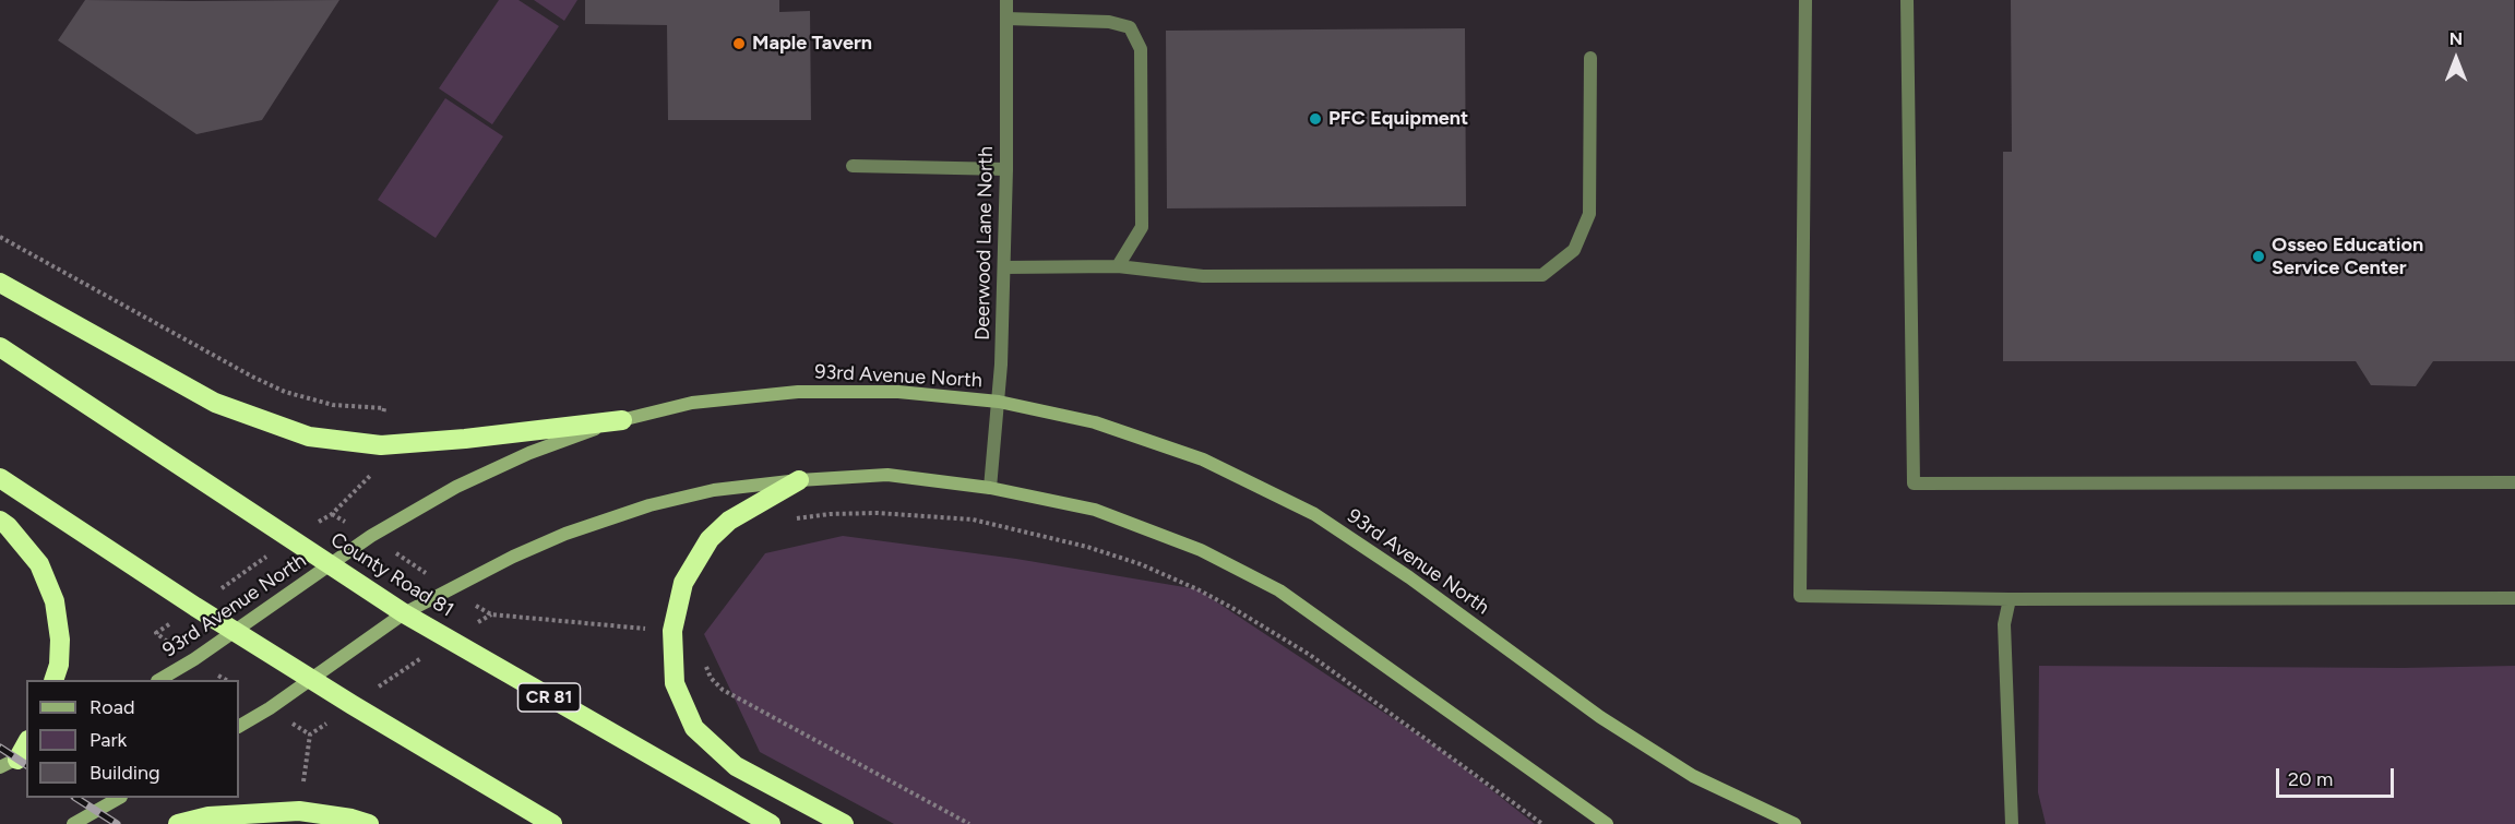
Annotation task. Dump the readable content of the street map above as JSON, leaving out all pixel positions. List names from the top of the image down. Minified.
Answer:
{"streets":{"highway":["County Road 81","CR 81"],"street":["Deerwood Lane North","93rd Avenue North"]},"crossings":[["Deerwood Lane North","93rd Avenue North"],["93rd Avenue North","County Road 81"]],"places":["Maple Tavern","PFC Equipment","Osseo Education Service Center"],"legend":["Road","Park","Building"],"scale_bar":"20 m","north":"top"}
